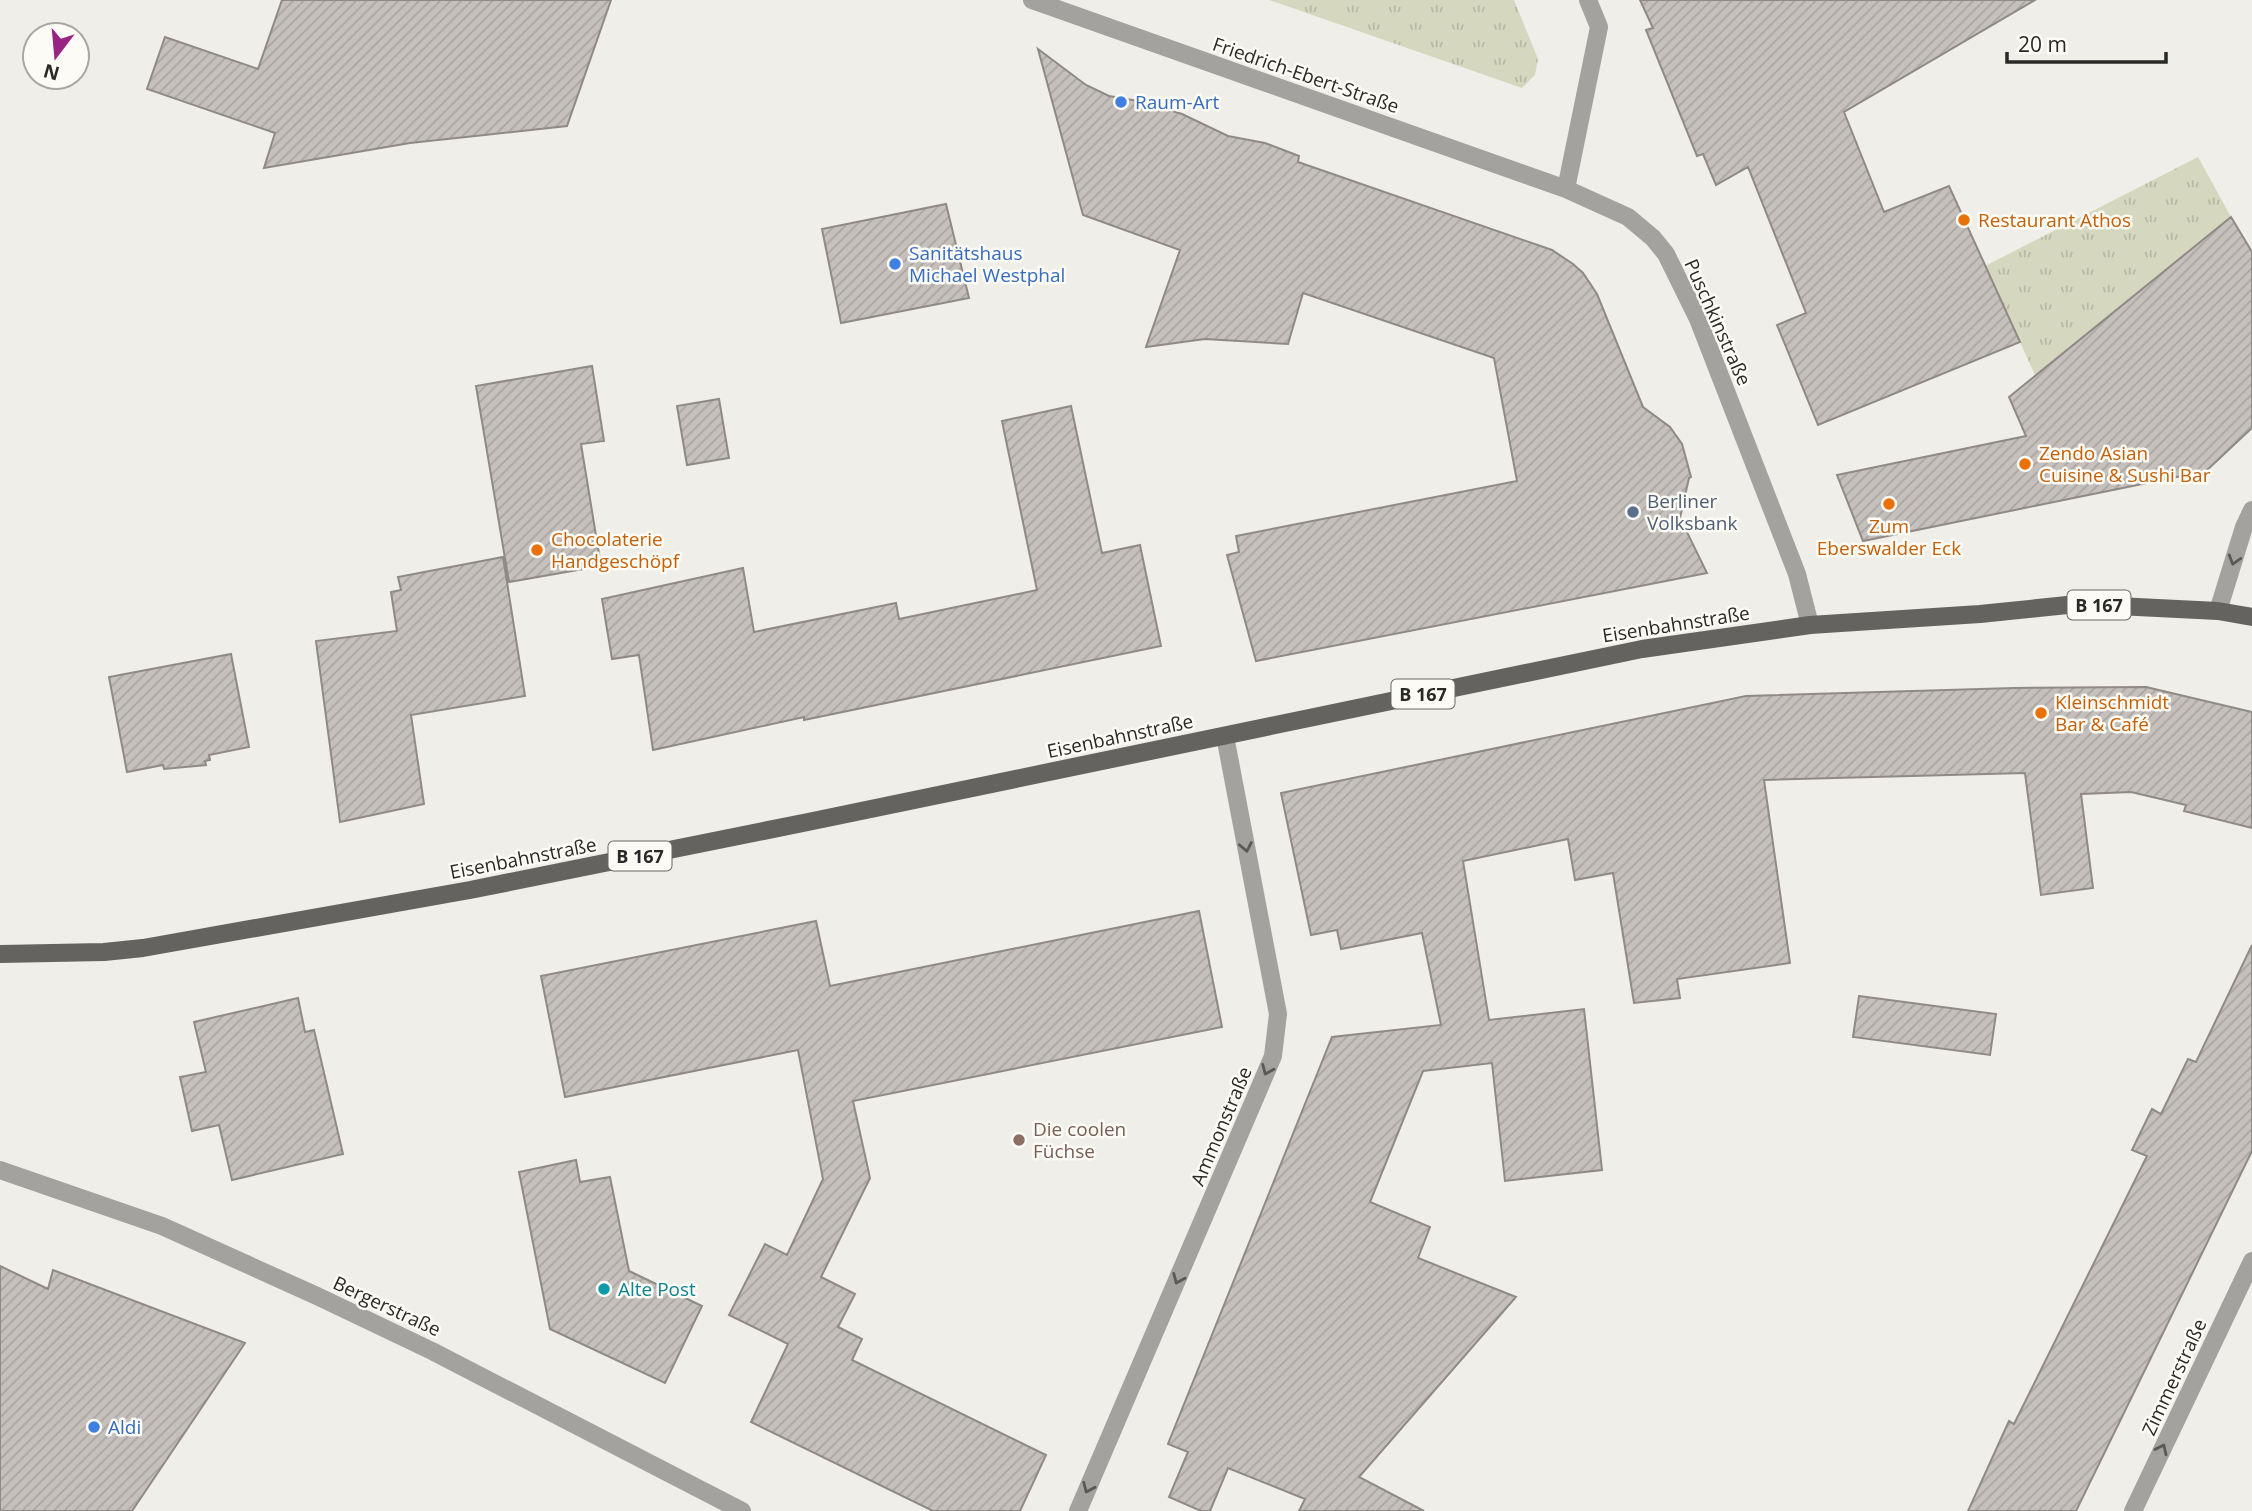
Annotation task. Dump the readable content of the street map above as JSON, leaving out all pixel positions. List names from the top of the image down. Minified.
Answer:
{"streets":{"main road":["B 167","Eisenbahnstraße"],"street":["Friedrich-Ebert-Straße","Puschkinstraße","Ammonstraße","Bergerstraße","Zimmerstraße"]},"crossings":[["Friedrich-Ebert-Straße","Puschkinstraße"],["Puschkinstraße","Eisenbahnstraße"],["Eisenbahnstraße","Ammonstraße"]],"one_way":["Ammonstraße","Zimmerstraße"],"places":["Raum-Art","Restaurant Athos","Sanitätshaus Michael Westphal","Zendo Asian Cuisine & Sushi Bar","Zum Eberswalder Eck","Berliner Volksbank","Chocolaterie Handgeschöpf","Kleinschmidt Bar & Café","Die coolen Füchse","Alte Post","Aldi"],"scale_bar":"20 m","north":"bottom"}
